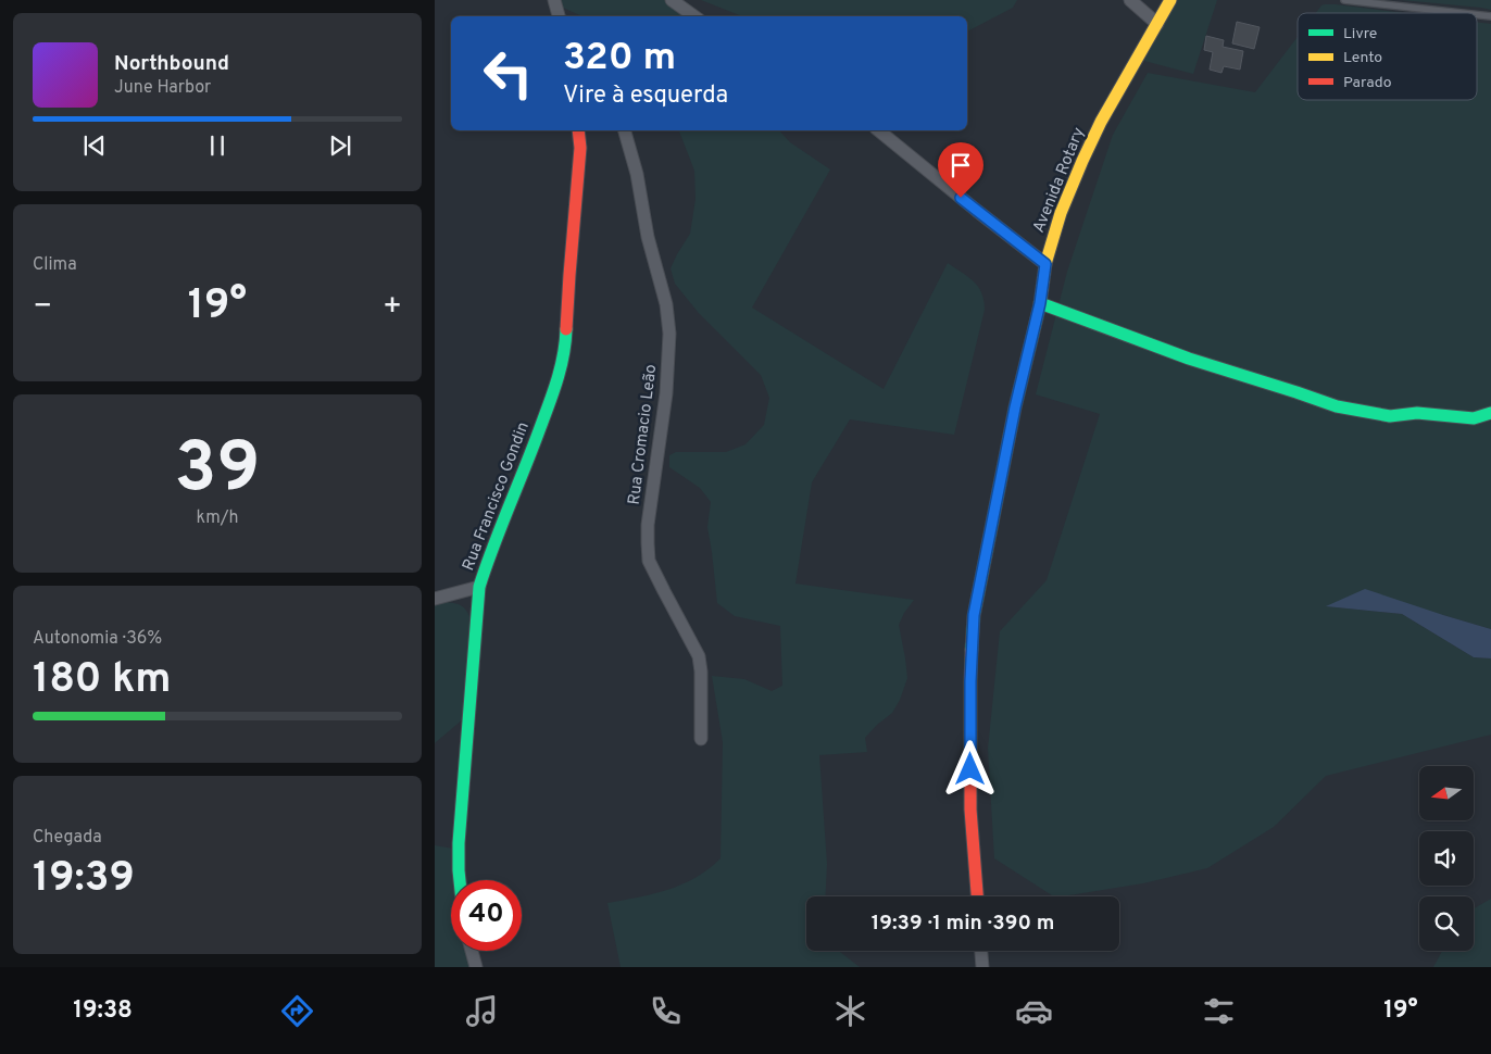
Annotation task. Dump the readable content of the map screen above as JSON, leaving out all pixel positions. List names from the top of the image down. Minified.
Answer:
{"streets":{"street":["Avenida Rotary","Rua Cromacio Leão","Rua Francisco Gondin"]},"legend":["Livre","Lento","Parado"],"north":"left","page":{"turn":["320 m","Vire à esquerda"],"song":["Northbound","June Harbor"],"tile":["Clima",["39","km/h"],["Autonomia · 36%","180 km"],["Chegada","19:39"]],"heat":["−","19°","+"],"limit":"40","trip":"19:39 · 1 min · 390 m","tabs":["19:38","19°"]}}
